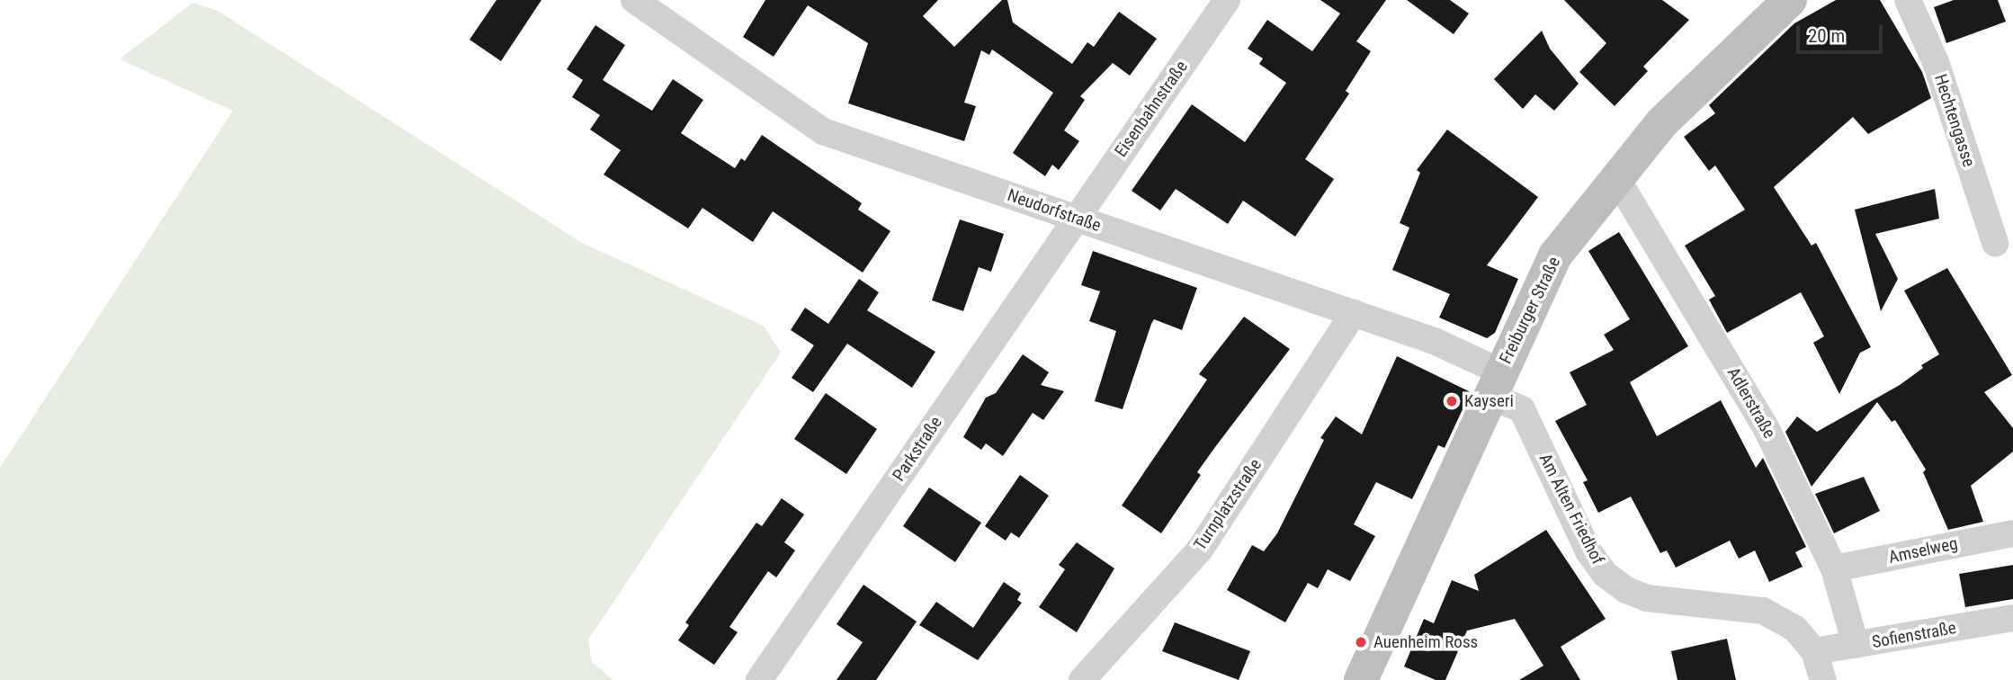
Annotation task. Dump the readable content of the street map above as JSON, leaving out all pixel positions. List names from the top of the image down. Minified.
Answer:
{"streets":{"street":["Eisenbahnstraße","Hechtengasse","Neudorfstraße","Freiburger Straße","Adlerstraße","Parkstraße","Turnplatzstraße","Am Alten Friedhof","Amselweg","Sofienstraße"]},"crossings":[["Eisenbahnstraße","Neudorfstraße"],["Eisenbahnstraße","Parkstraße"],["Neudorfstraße","Freiburger Straße"],["Neudorfstraße","Parkstraße"],["Neudorfstraße","Turnplatzstraße"],["Neudorfstraße","Am Alten Friedhof"],["Freiburger Straße","Adlerstraße"],["Freiburger Straße","Am Alten Friedhof"],["Adlerstraße","Amselweg"],["Adlerstraße","Sofienstraße"],["Am Alten Friedhof","Sofienstraße"]],"places":["Kayseri","Auenheim Ross"],"scale_bar":"20 m"}
